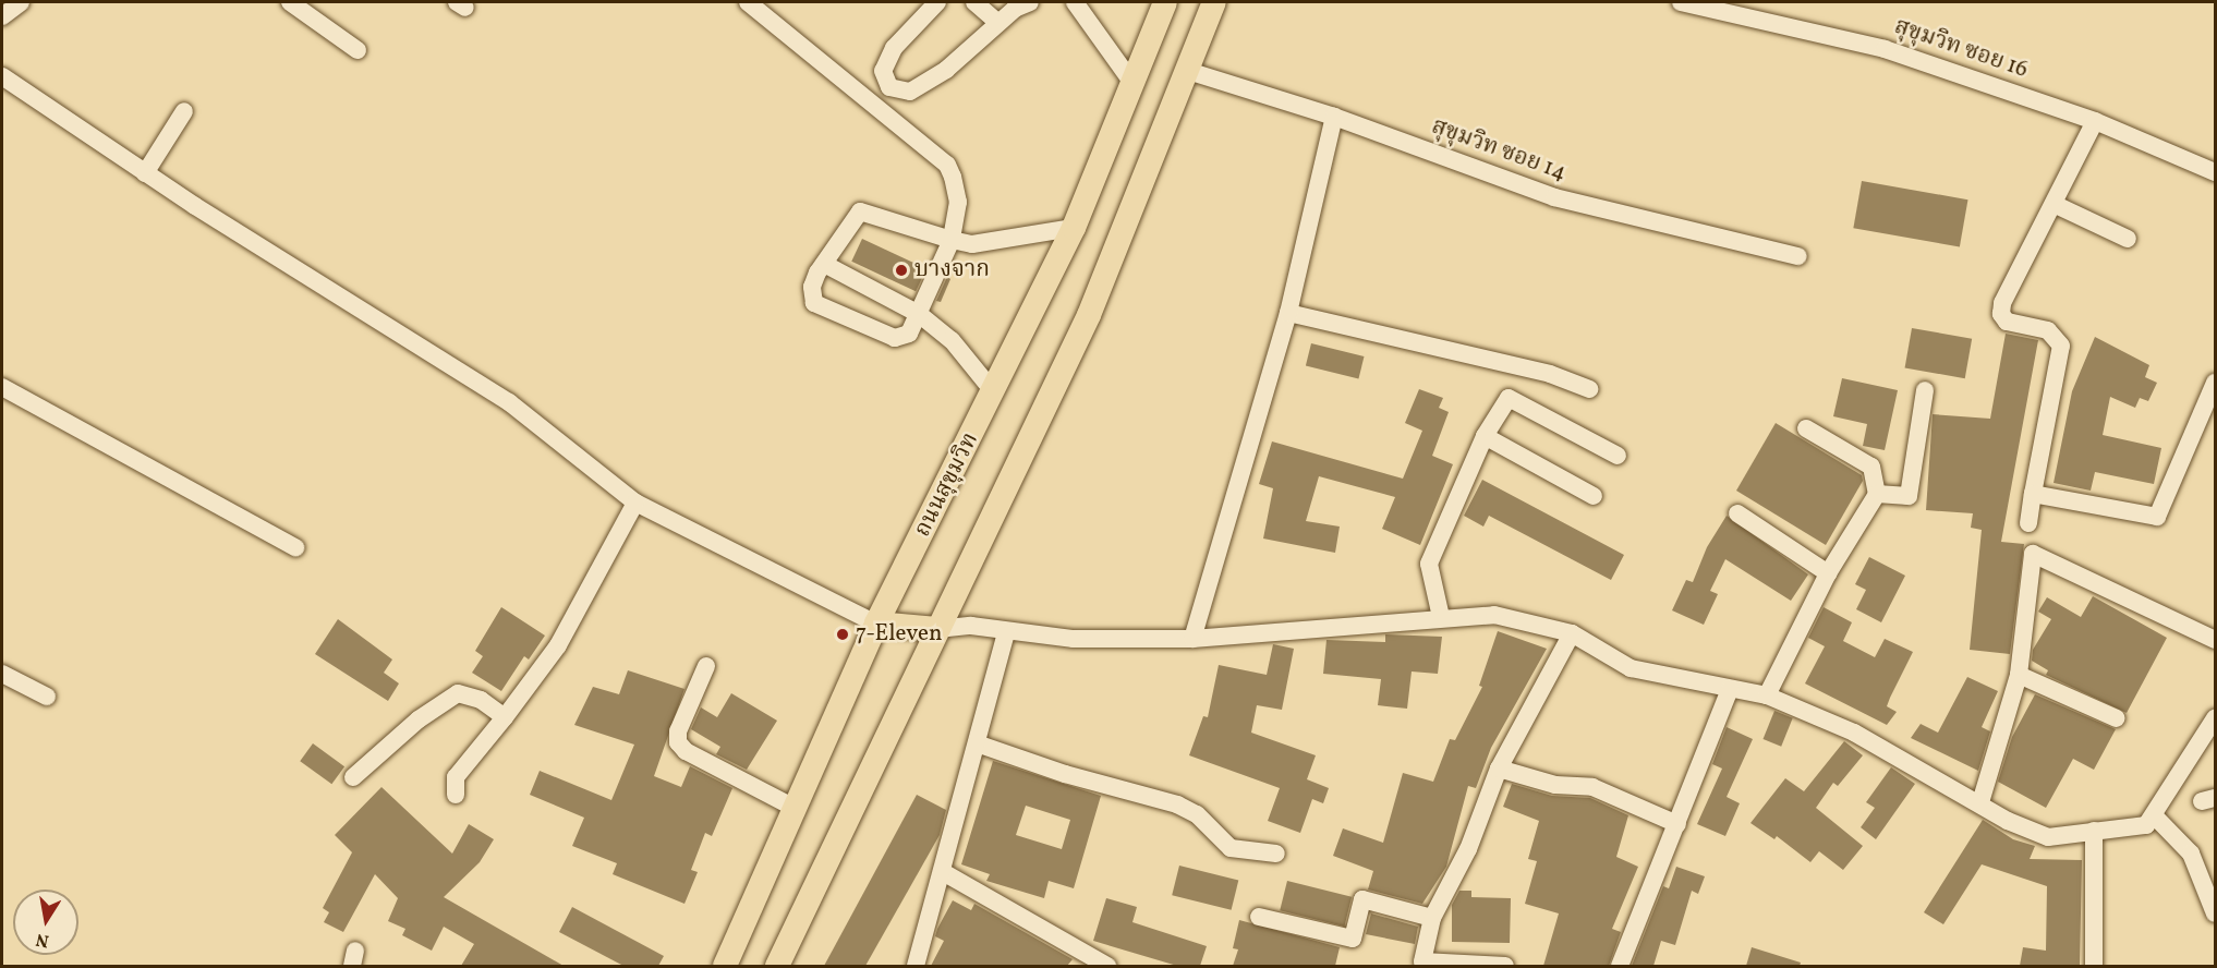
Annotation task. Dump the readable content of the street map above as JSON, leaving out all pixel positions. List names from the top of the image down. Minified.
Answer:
{"streets":{"main road":["ถนนสุขุมวิท"],"street":["สุขุมวิท ซอย 16","สุขุมวิท ซอย 14"]},"places":["บางจาก","7-Eleven"],"north":"bottom"}
